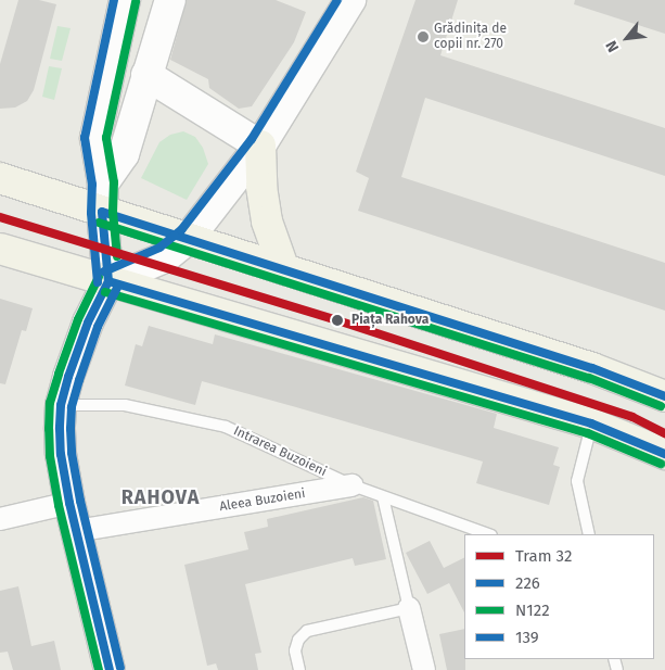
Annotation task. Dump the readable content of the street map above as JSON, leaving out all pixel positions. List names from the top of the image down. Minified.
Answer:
{"streets":{"street":["Aleea Buzoieni"],"lane":["Intrarea Buzoieni"]},"crossings":[["Intrarea Buzoieni","Aleea Buzoieni"]],"districts":["RAHOVA"],"places":["Grădinița de copii nr. 270","Piața Rahova"],"lines":["transit line 139","transit line N122","transit line 226","tram line 32"],"legend":["Tram 32","226","N122","139"],"north":"bottom left"}
